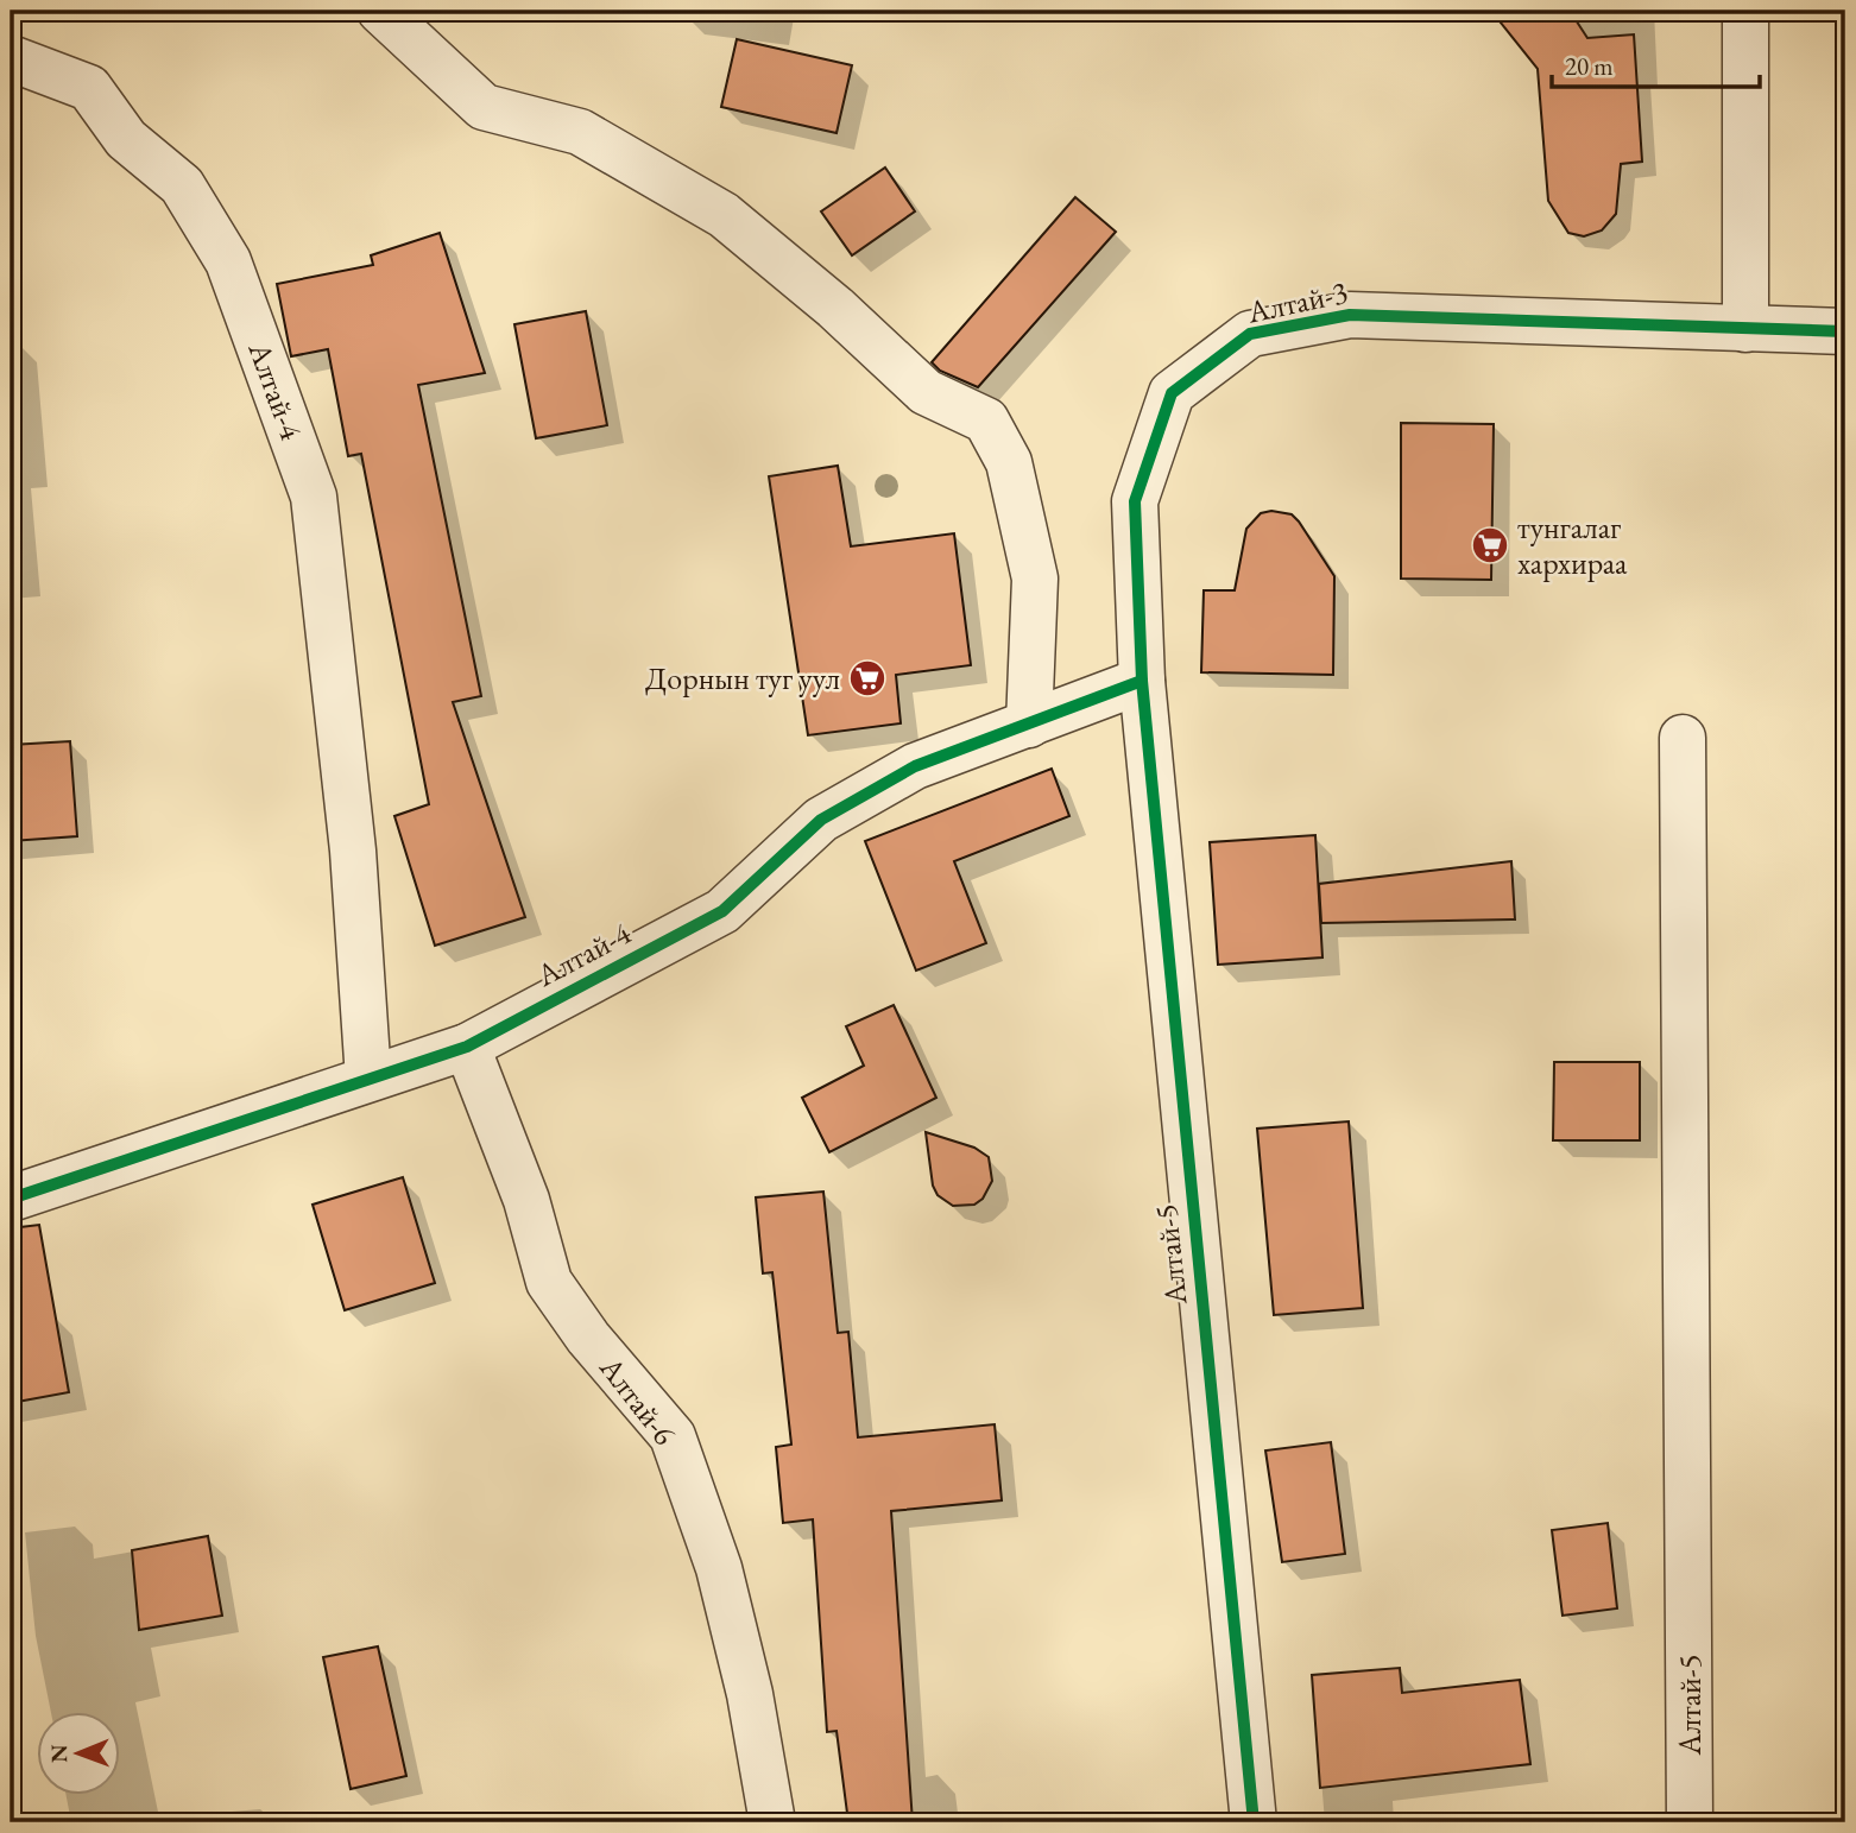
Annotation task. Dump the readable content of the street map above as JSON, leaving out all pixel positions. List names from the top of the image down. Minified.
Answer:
{"streets":{"street":["Алтай-3","Алтай-4","Алтай-5","Алтай-6"]},"crossings":[["Алтай-3","Алтай-4"],["Алтай-3","Алтай-5"],["Алтай-4","Алтай-5"],["Алтай-4","Алтай-6"]],"places":{"supermarket":["тунгалаг хархираа","Дорнын туг уул"]},"scale_bar":"20 m","north":"left"}
